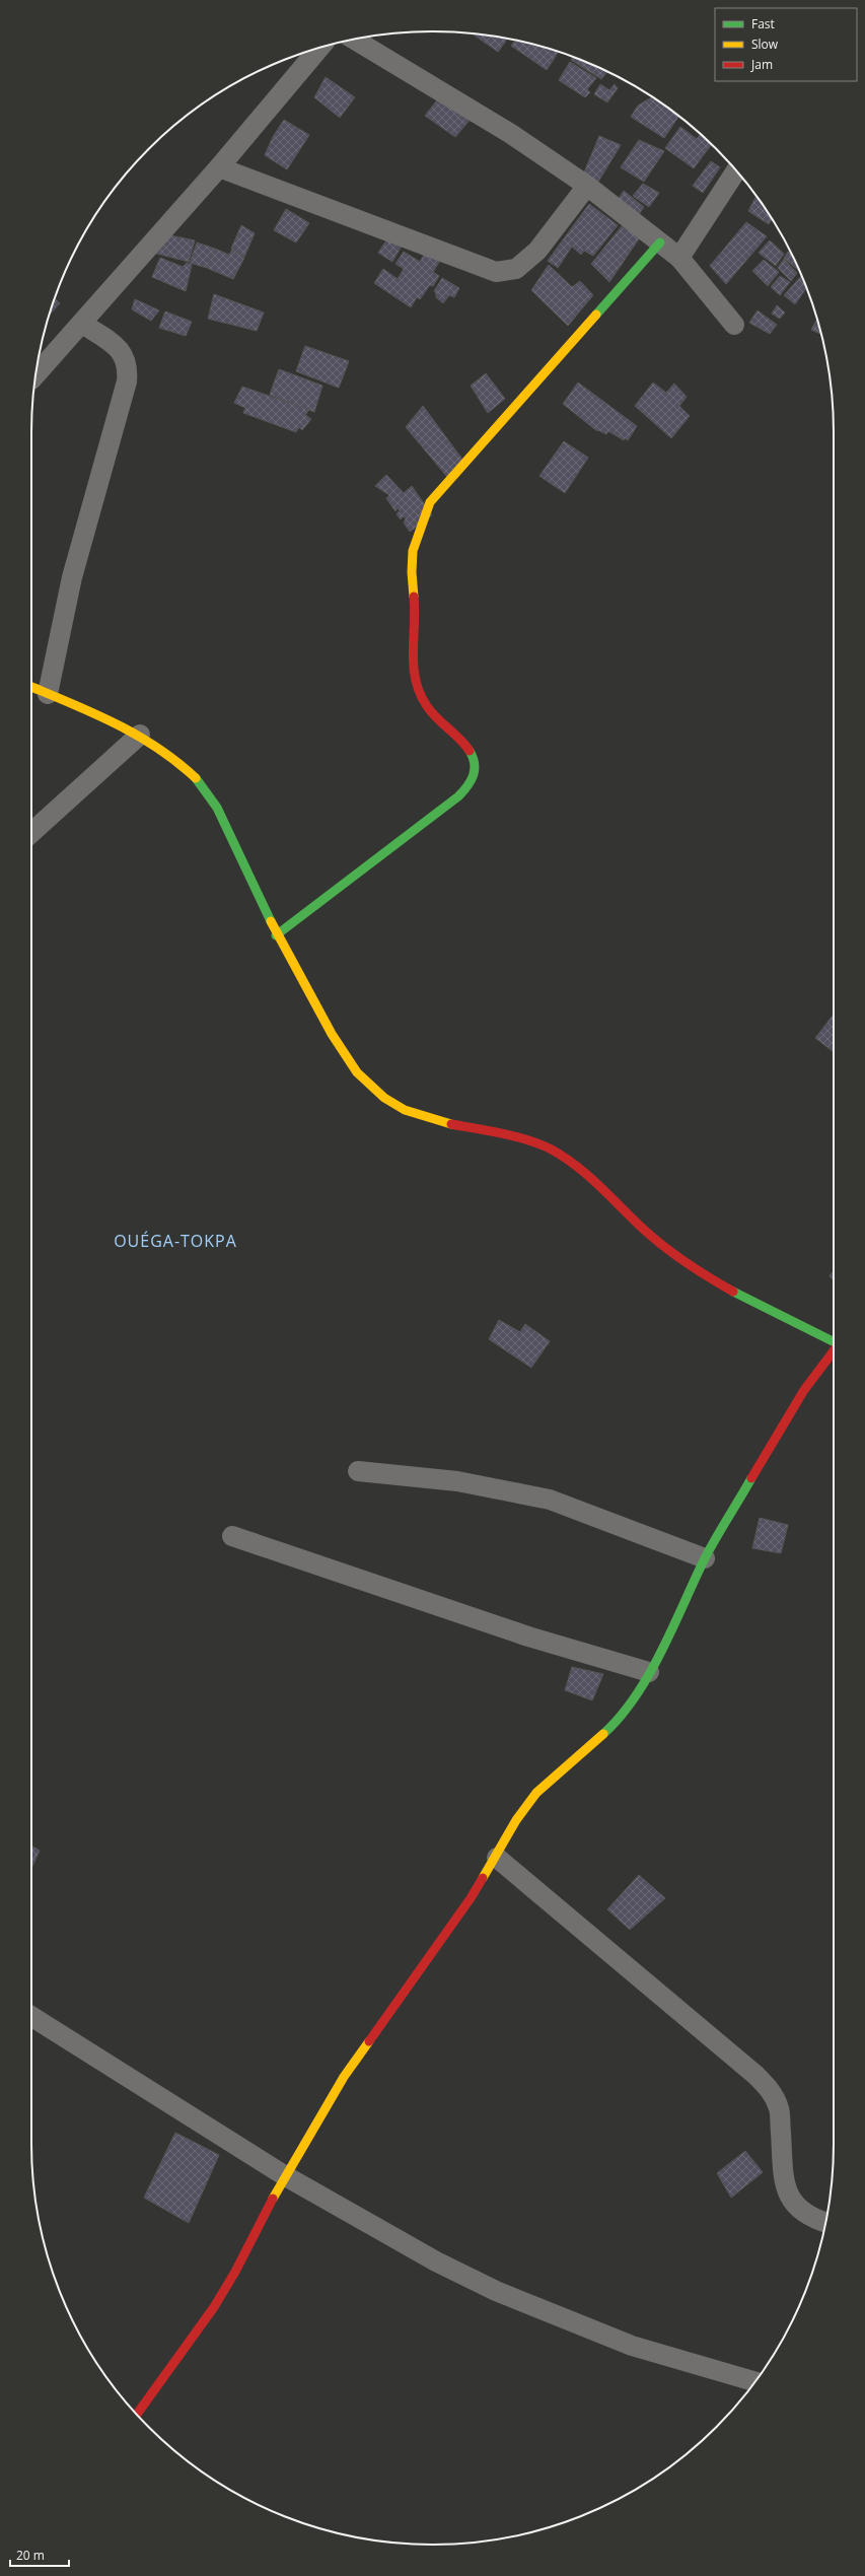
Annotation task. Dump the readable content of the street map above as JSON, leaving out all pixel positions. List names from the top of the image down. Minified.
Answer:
{"districts":["OUÉGA-TOKPA"],"legend":["Fast","Slow","Jam"],"scale_bar":"20 m"}
